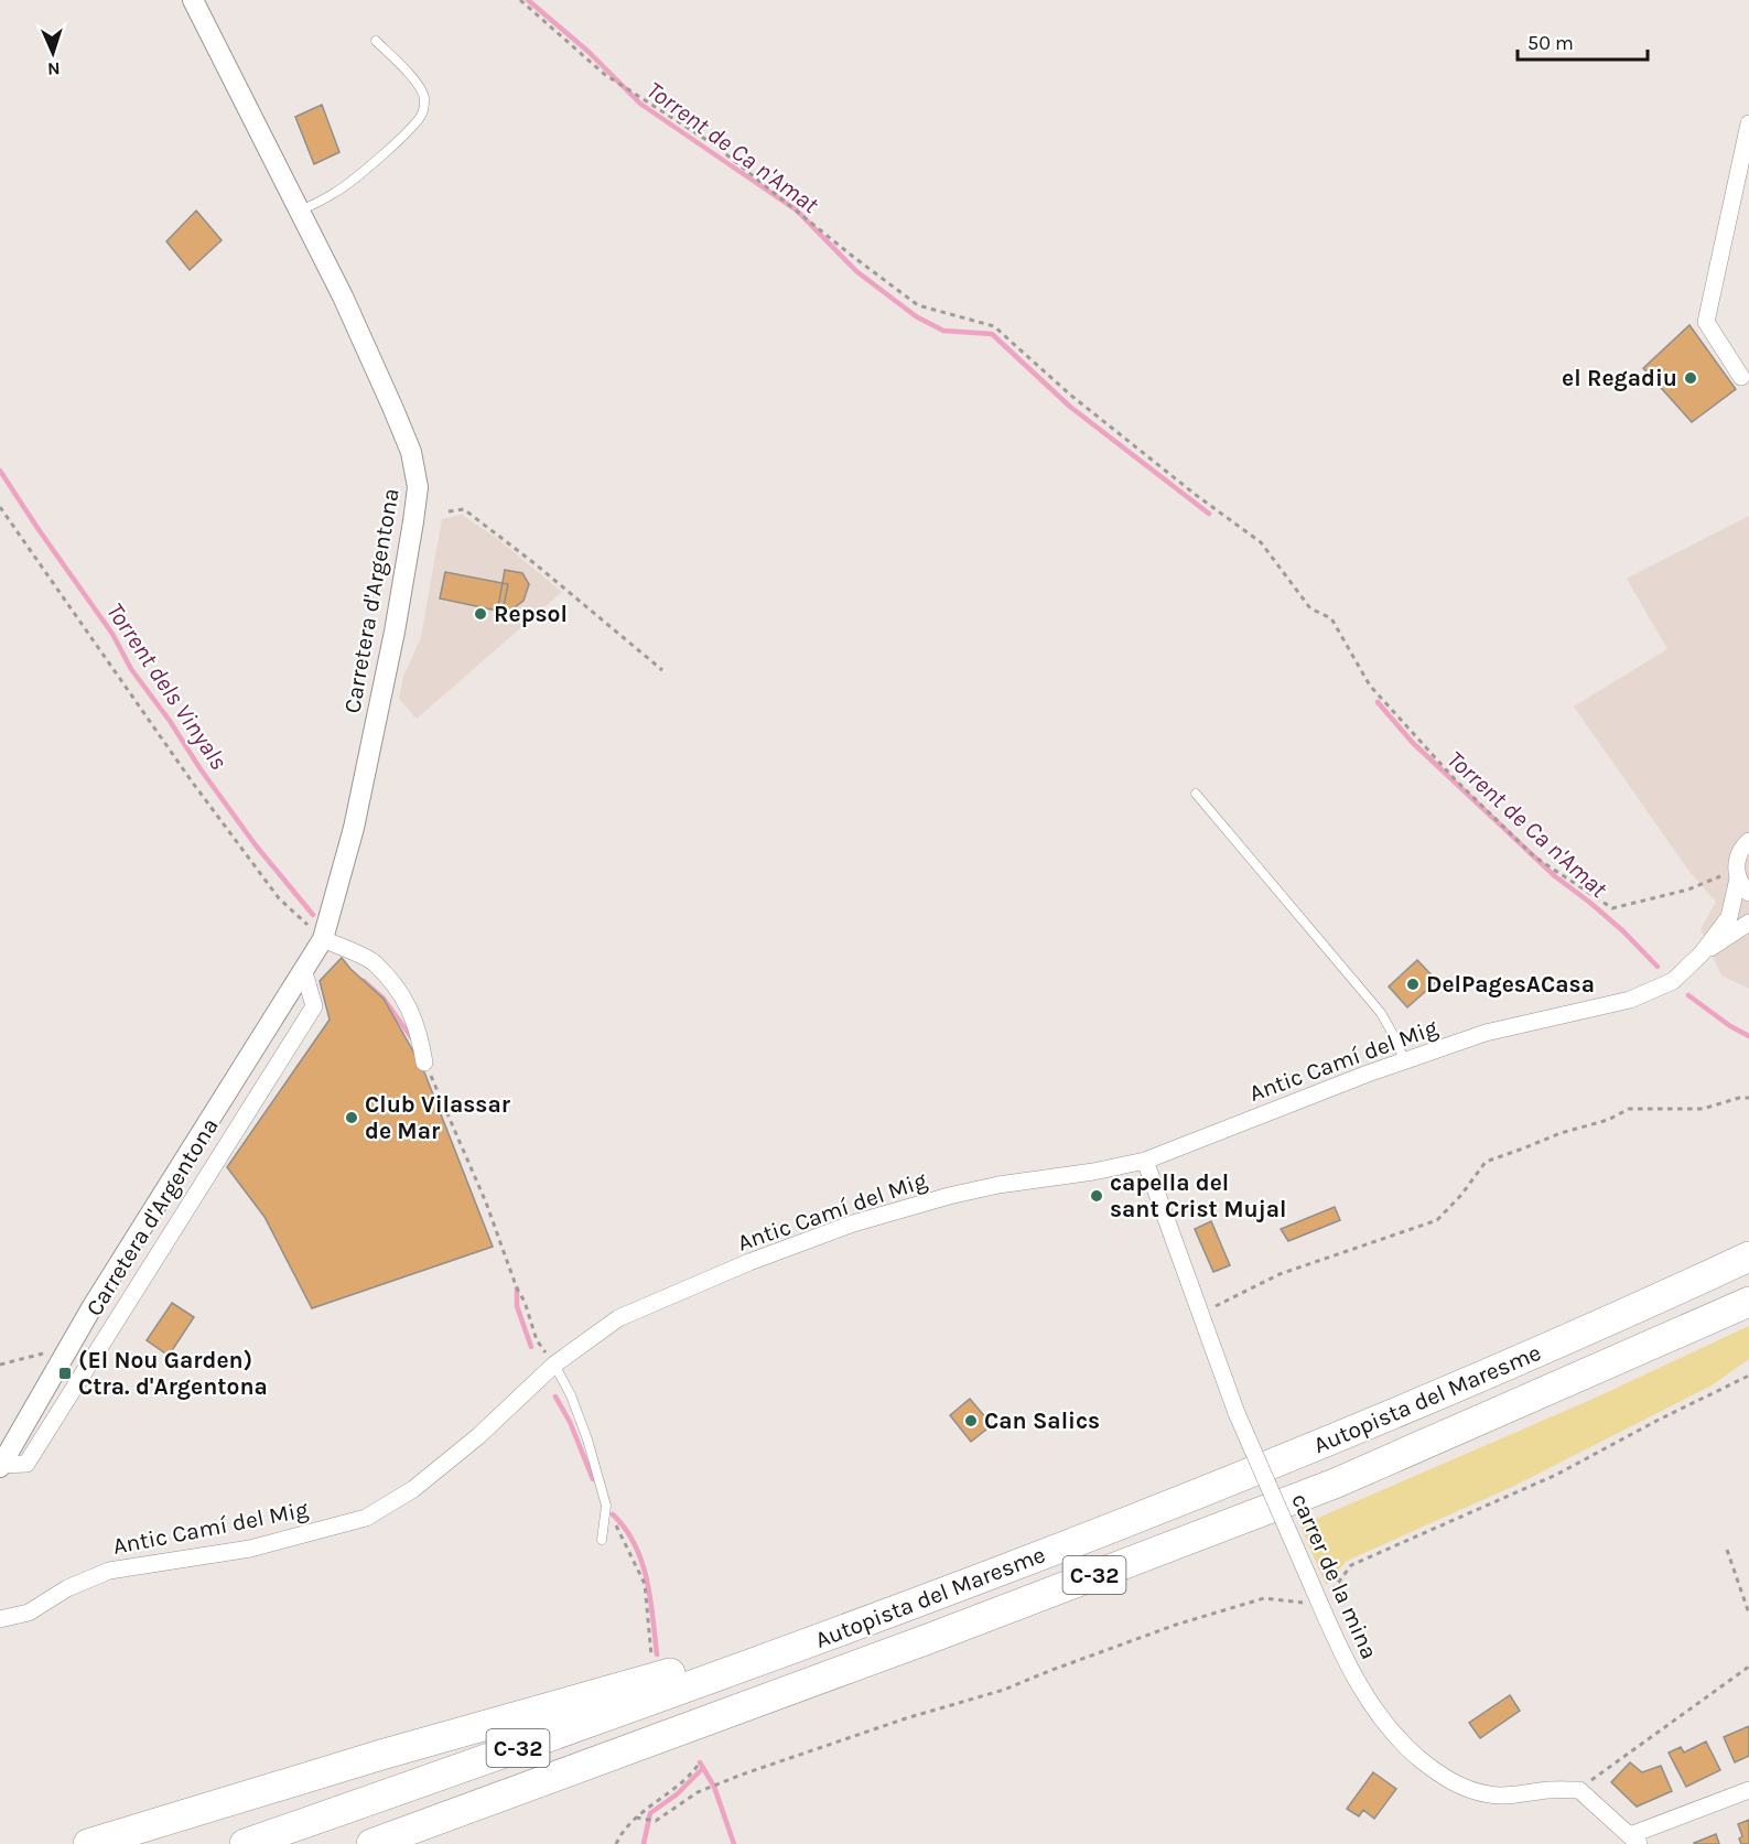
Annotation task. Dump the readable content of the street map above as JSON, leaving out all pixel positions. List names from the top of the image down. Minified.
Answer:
{"streets":{"highway":["Autopista del Maresme","C-32"],"street":["Carretera d'Argentona","Antic Camí del Mig","carrer de la mina"]},"crossings":[["Antic Camí del Mig","carrer de la mina"]],"water":["Torrent de Ca n'Amat","Torrent dels Vinyals"],"places":{"other":["el Regadiu","Repsol","DelPagesACasa","Club Vilassar de Mar","capella del sant Crist Mujal","Can Salics"],"transit":["(El Nou Garden) Ctra. d'Argentona"]},"scale_bar":"50 m","north":"bottom"}
